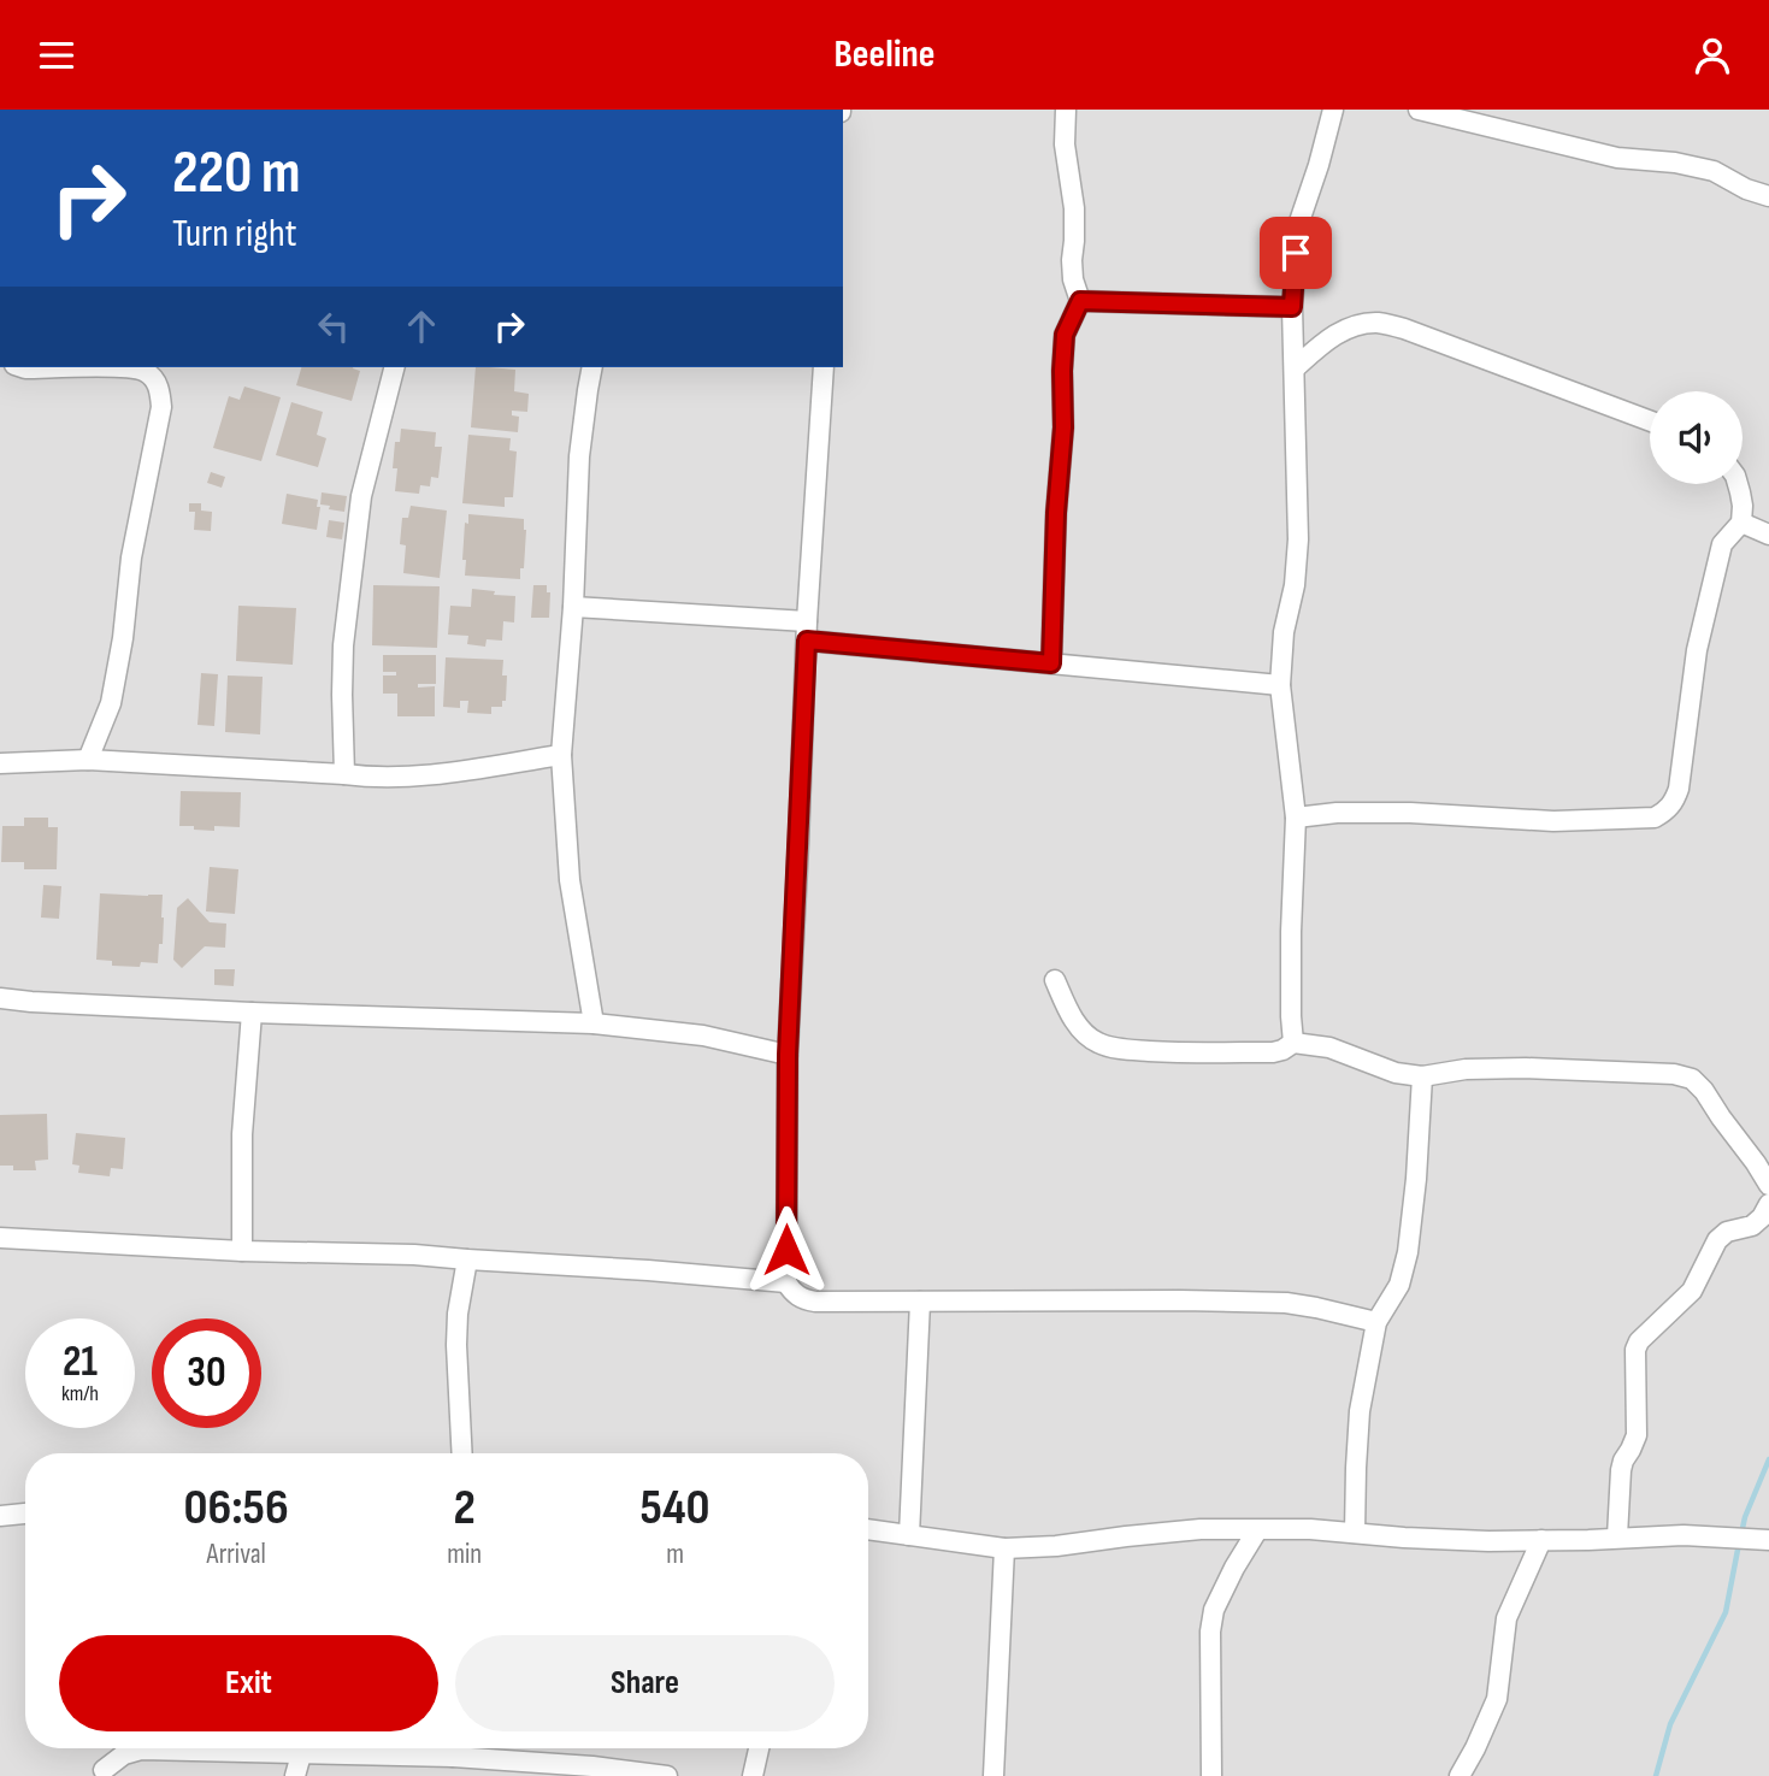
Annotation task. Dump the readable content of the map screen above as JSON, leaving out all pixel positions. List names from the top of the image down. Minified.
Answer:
{"page":{"header":"Beeline","turn":["220 m","Turn right"],"speed":"21 km/h","limit":"30","eta":["06:56","Arrival","2","min","540","m"],"buttons":["Exit","Share"]}}
